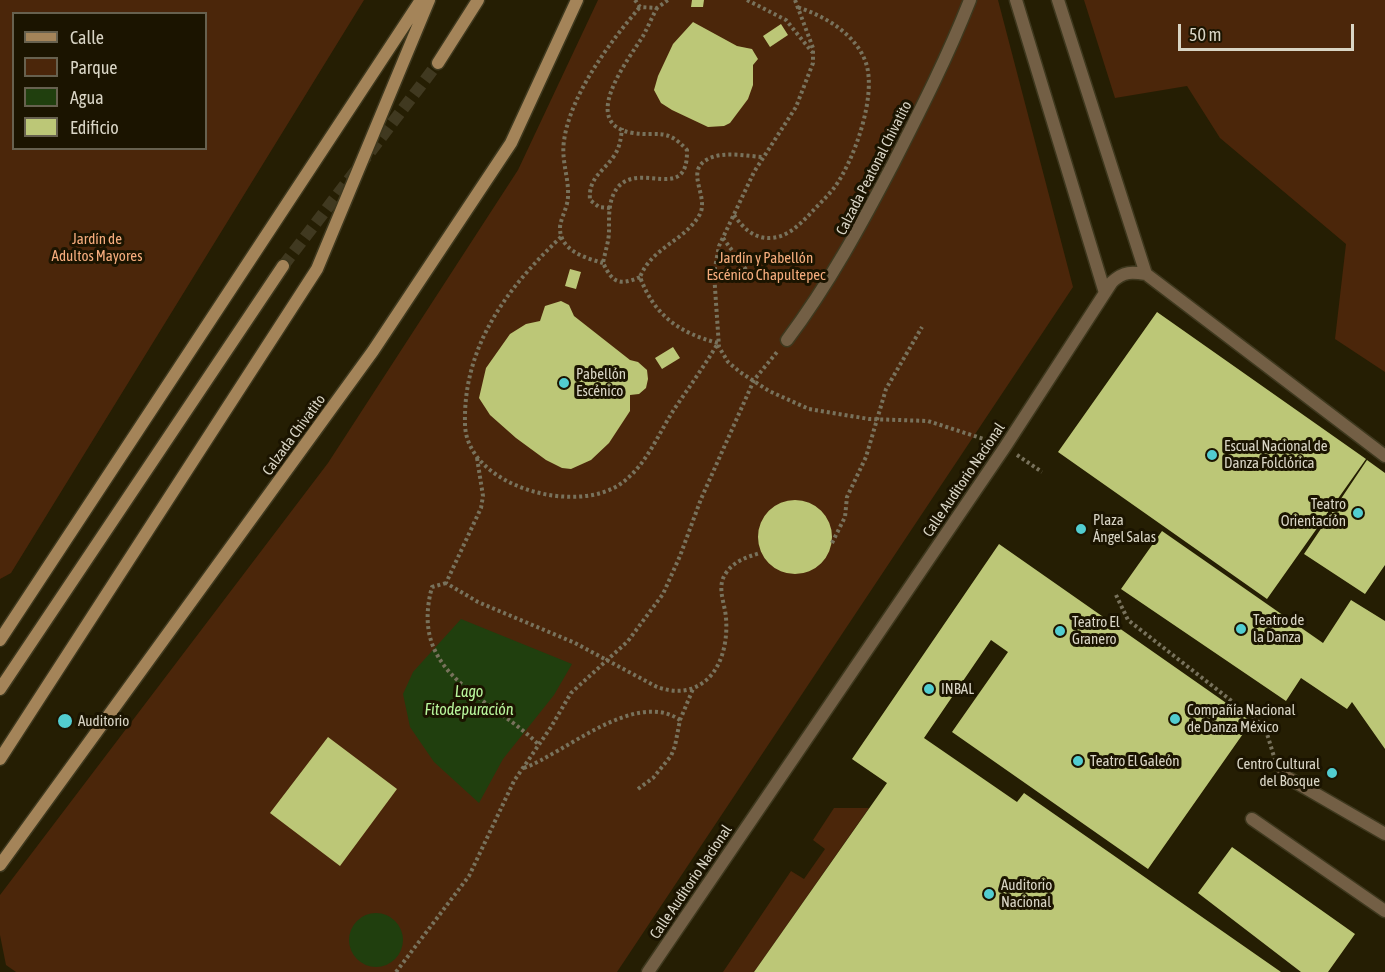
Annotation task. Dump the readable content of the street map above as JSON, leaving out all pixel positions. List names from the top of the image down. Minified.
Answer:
{"streets":{"main road":["Calzada Chivatito"],"street":["Calzada Peatonal Chivatito","Calle Auditorio Nacional"]},"water":["Lago Fitodepuración"],"parks":["Jardín de Adultos Mayores","Jardín y Pabellón Escénico Chapultepec"],"places":["Pabellón Escénico","Escual Nacional de Danza Folclórica","Teatro Orientación","Plaza Ángel Salas","Teatro de la Danza","Teatro El Granero","INBAL","Compañía Nacional de Danza México","Auditorio","Teatro El Galeón","Centro Cultural del Bosque","Auditorio Nacional"],"legend":["Calle","Parque","Agua","Edificio"],"scale_bar":"50 m"}
